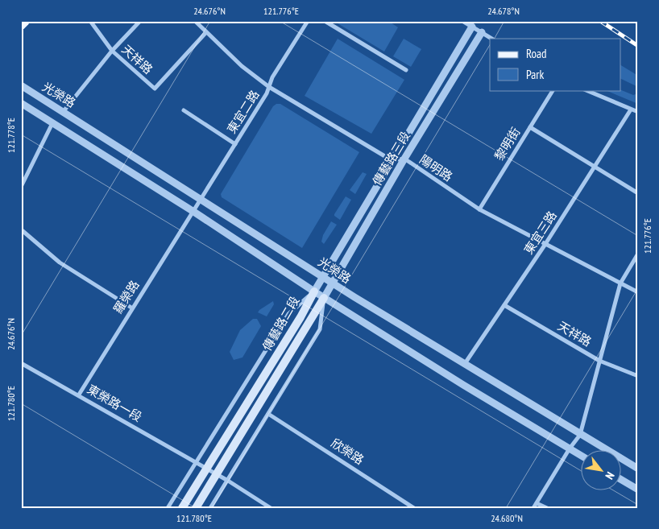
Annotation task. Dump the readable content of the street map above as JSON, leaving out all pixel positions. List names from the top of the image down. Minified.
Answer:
{"streets":{"main road":["傳藝路二段"],"street":["天祥路","光榮路","東宜二路","黎明街","傳藝路三段","陽明路","東宜三路","羅榮路","東榮路一段","欣榮路"]},"crossings":[["天祥路","東宜三路"],["光榮路","東宜二路"],["光榮路","傳藝路三段"],["光榮路","東宜三路"],["東宜二路","羅榮路"],["黎明街","陽明路"],["傳藝路三段","陽明路"],["傳藝路三段","傳藝路二段"],["陽明路","東宜三路"],["羅榮路","東榮路一段"],["傳藝路二段","東榮路一段"]],"legend":["Road","Park"],"north":"bottom right","coordinates":["24.676°N","121.776°E","24.678°N","121.778°E","121.780°E","24.680°N"]}
